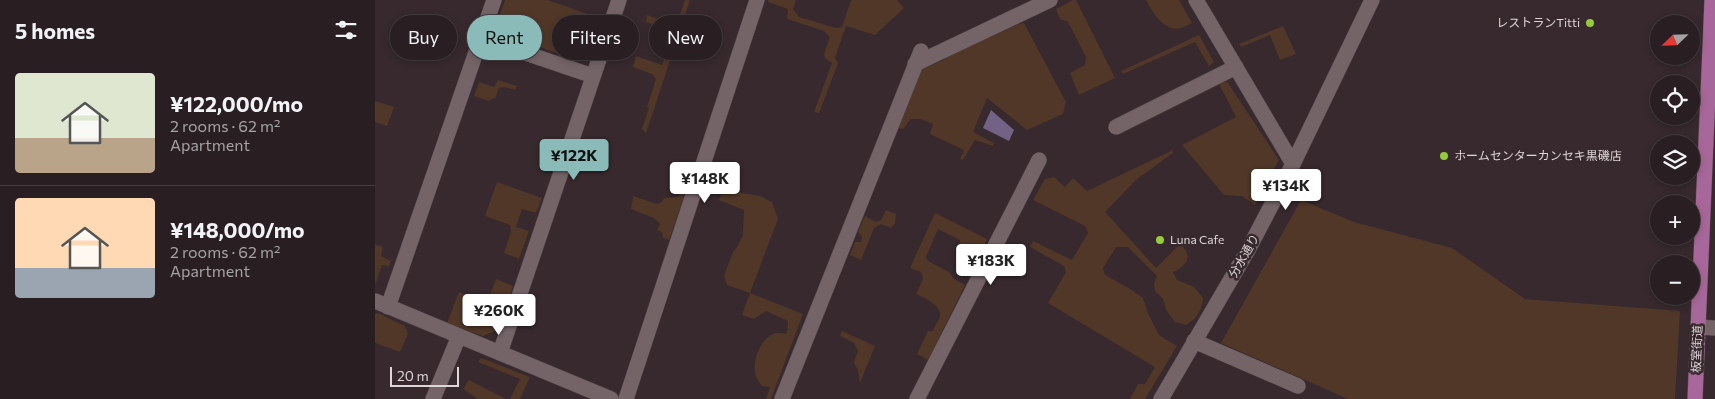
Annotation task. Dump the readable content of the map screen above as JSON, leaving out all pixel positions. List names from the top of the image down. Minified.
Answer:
{"streets":{"main road":["板室街道"],"street":["分水通り"]},"places":["レストランTitti","ホームセンターカンセキ黒磯店","Luna Cafe"],"scale_bar":"20 m","north":"bottom left","page":{"heading":"5 homes","map_buttons":["+","−"],"chip":["Buy","Rent","Filters","New"],"list":[{"name":"¥122,000/mo","note":"2 rooms · 62 m² · Apartment"},{"name":"¥148,000/mo","note":"2 rooms · 62 m² · Apartment"}],"price":["¥122K","¥148K","¥134K","¥183K","¥260K"],"scale":"20 m"}}
